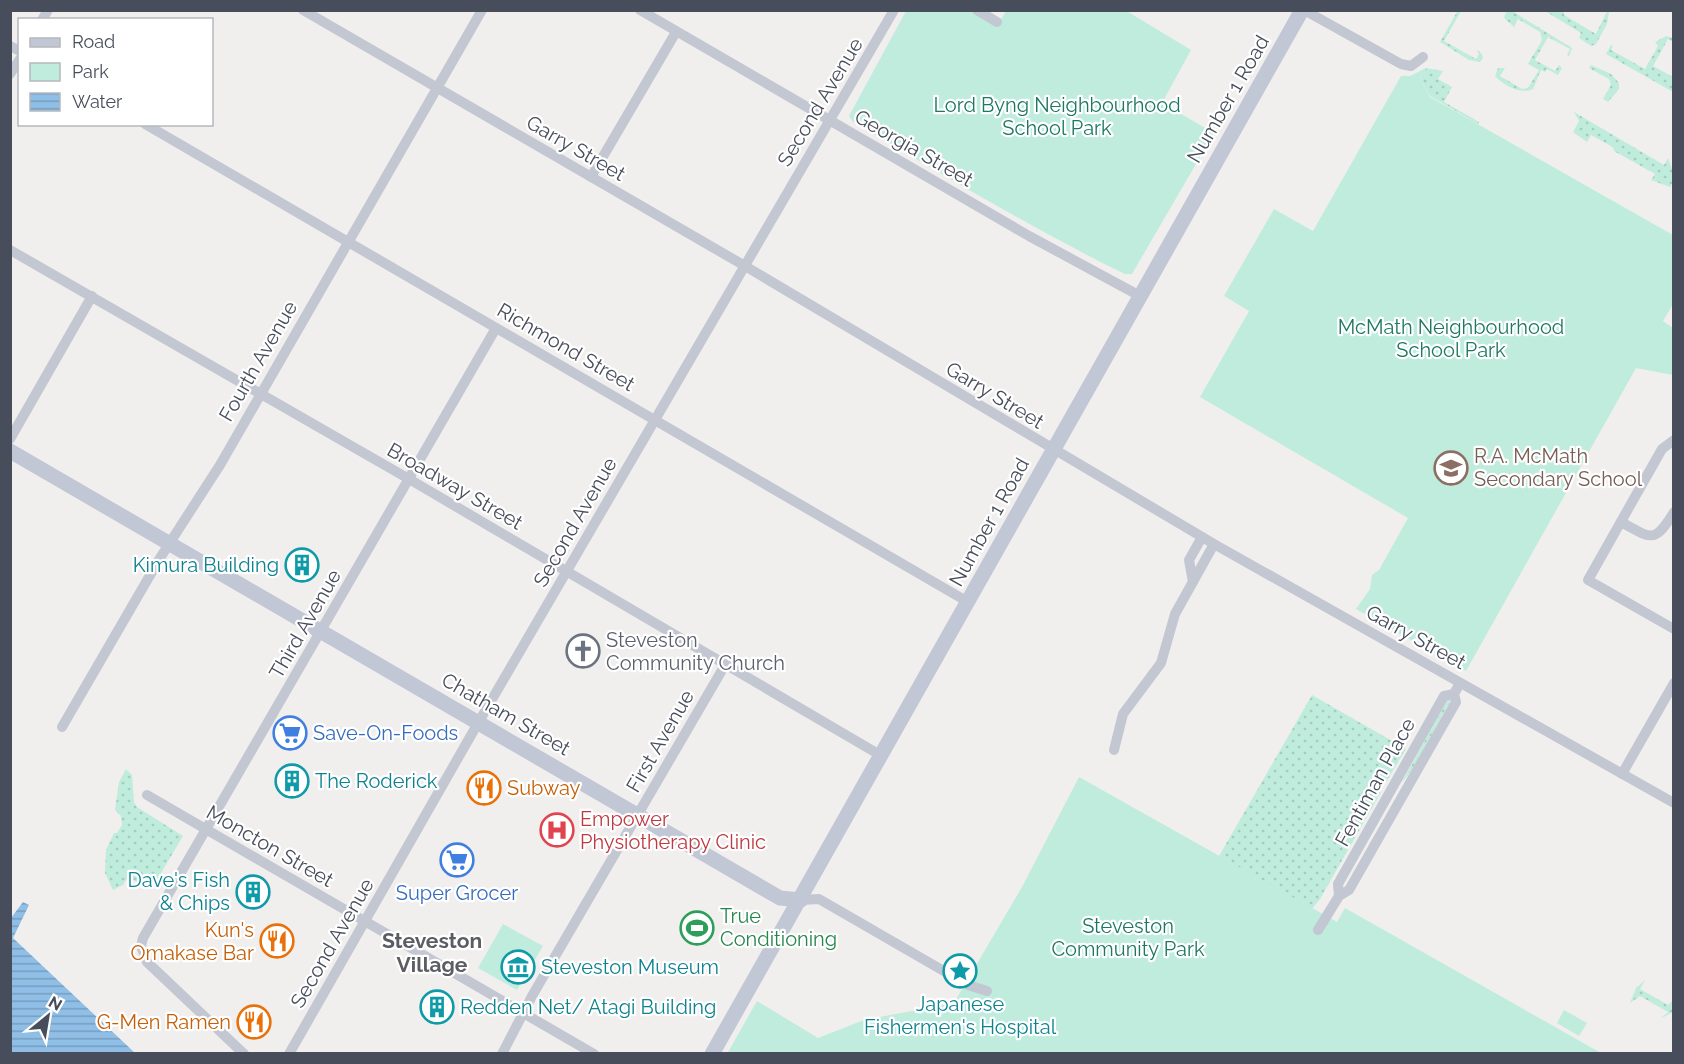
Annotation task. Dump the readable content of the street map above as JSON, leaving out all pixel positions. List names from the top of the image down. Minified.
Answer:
{"streets":{"street":["Number 1 Road","Second Avenue","Garry Street","Georgia Street","Richmond Street","Fourth Avenue","Broadway Street","Third Avenue","Chatham Street","First Avenue","Fentiman Place","Moncton Street"]},"crossings":[["Number 1 Road","Garry Street"],["Number 1 Road","Georgia Street"],["Number 1 Road","Richmond Street"],["Number 1 Road","Broadway Street"],["Number 1 Road","Chatham Street"],["Second Avenue","Garry Street"],["Second Avenue","Georgia Street"],["Second Avenue","Richmond Street"],["Second Avenue","Broadway Street"],["Second Avenue","Chatham Street"],["Second Avenue","Moncton Street"],["Garry Street","Fourth Avenue"],["Garry Street","Fentiman Place"],["Richmond Street","Fourth Avenue"],["Richmond Street","Third Avenue"],["Fourth Avenue","Broadway Street"],["Fourth Avenue","Chatham Street"],["Broadway Street","Third Avenue"],["Broadway Street","First Avenue"],["Third Avenue","Chatham Street"],["Third Avenue","Moncton Street"],["Chatham Street","First Avenue"],["First Avenue","Moncton Street"]],"districts":["Steveston Village"],"parks":["Lord Byng Neighbourhood School Park","McMath Neighbourhood School Park","Steveston Community Park"],"places":{"school or university":["R.A. McMath Secondary School"],"building":["Kimura Building","The Roderick","Dave's Fish & Chips","Redden Net/ Atagi Building"],"church":["Steveston Community Church"],"supermarket":["Save-On-Foods","Super Grocer"],"restaurant":["Subway","Kun's Omakase Bar","G-Men Ramen"],"hospital":["Empower Physiotherapy Clinic"],"sports":["True Conditioning"],"museum":["Steveston Museum"],"place":["Japanese Fishermen's Hospital"]},"legend":["Road","Park","Water"],"north":"top right"}
